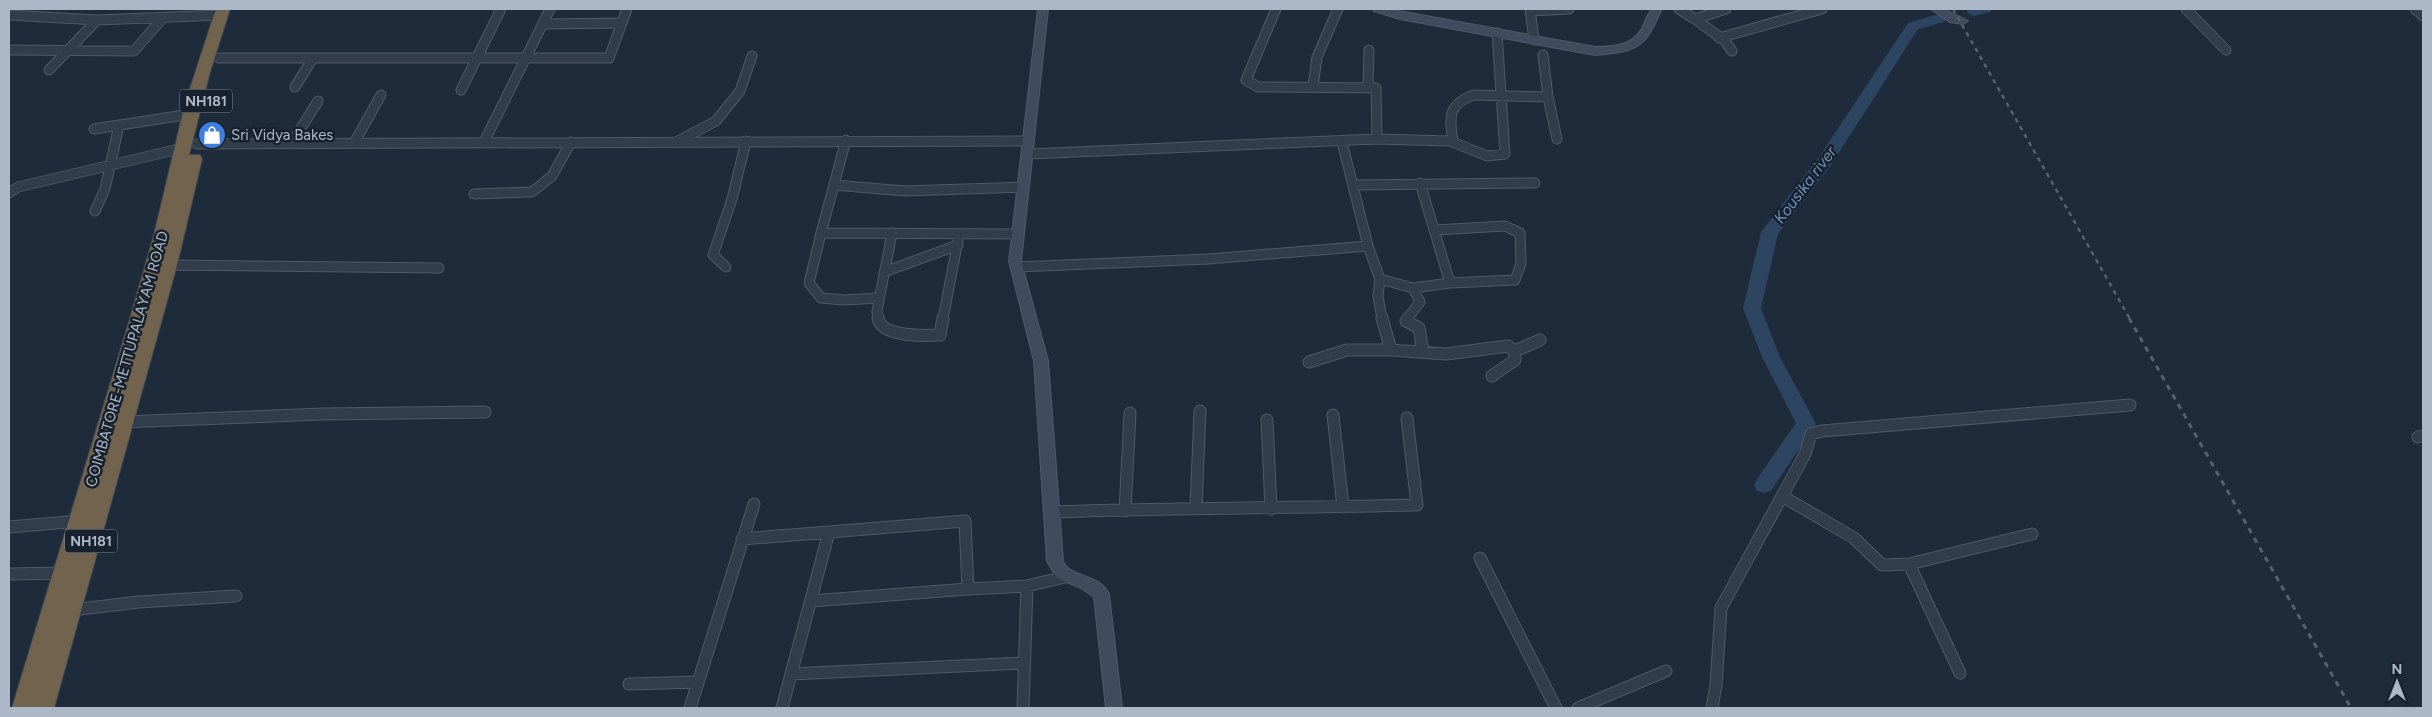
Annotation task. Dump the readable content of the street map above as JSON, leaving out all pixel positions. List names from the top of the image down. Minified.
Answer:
{"streets":{"highway":["NH181","COIMBATORE-METTUPALAYAM ROAD"]},"crossings":[["NH181","COIMBATORE-METTUPALAYAM ROAD"]],"water":["Kousika river"],"places":{"shop":["Sri Vidya Bakes"]},"north":"top"}
